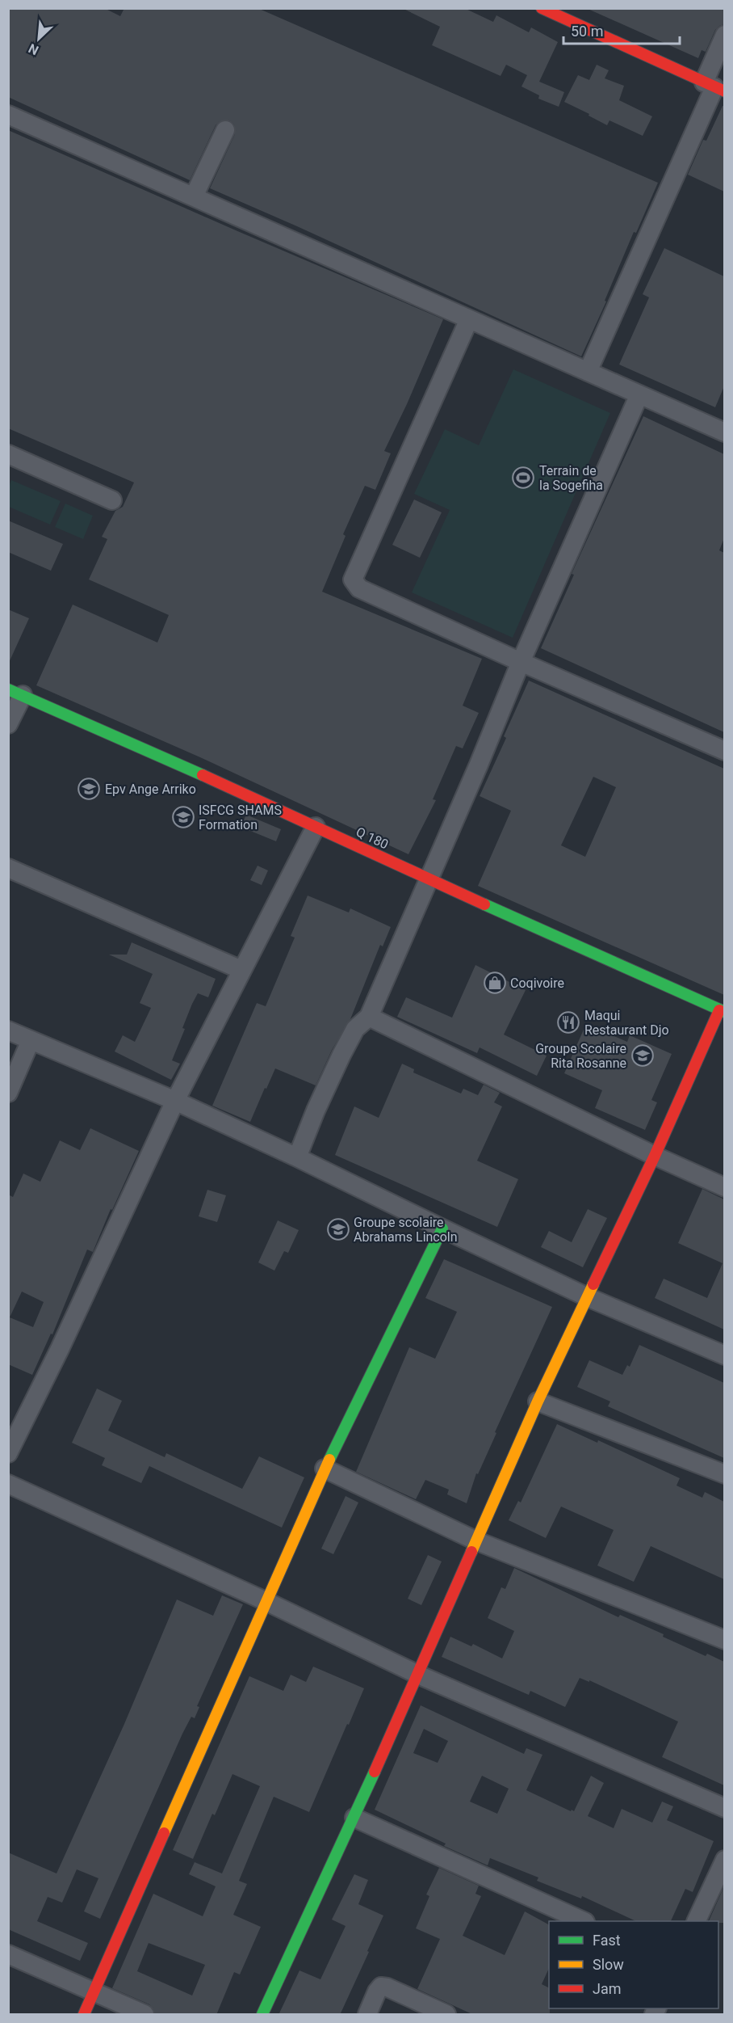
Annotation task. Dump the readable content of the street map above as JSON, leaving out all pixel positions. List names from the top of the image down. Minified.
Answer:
{"streets":{"street":["Q 180"]},"places":{"sports":["Terrain de la Sogefiha"],"school or university":["Epv Ange Arriko","ISFCG SHAMS Formation","Groupe Scolaire Rita Rosanne","Groupe scolaire Abrahams Lincoln"],"shop":["Coqivoire"],"restaurant":["Maqui Restaurant Djo"]},"legend":["Fast","Slow","Jam"],"scale_bar":"50 m","north":"bottom left"}
